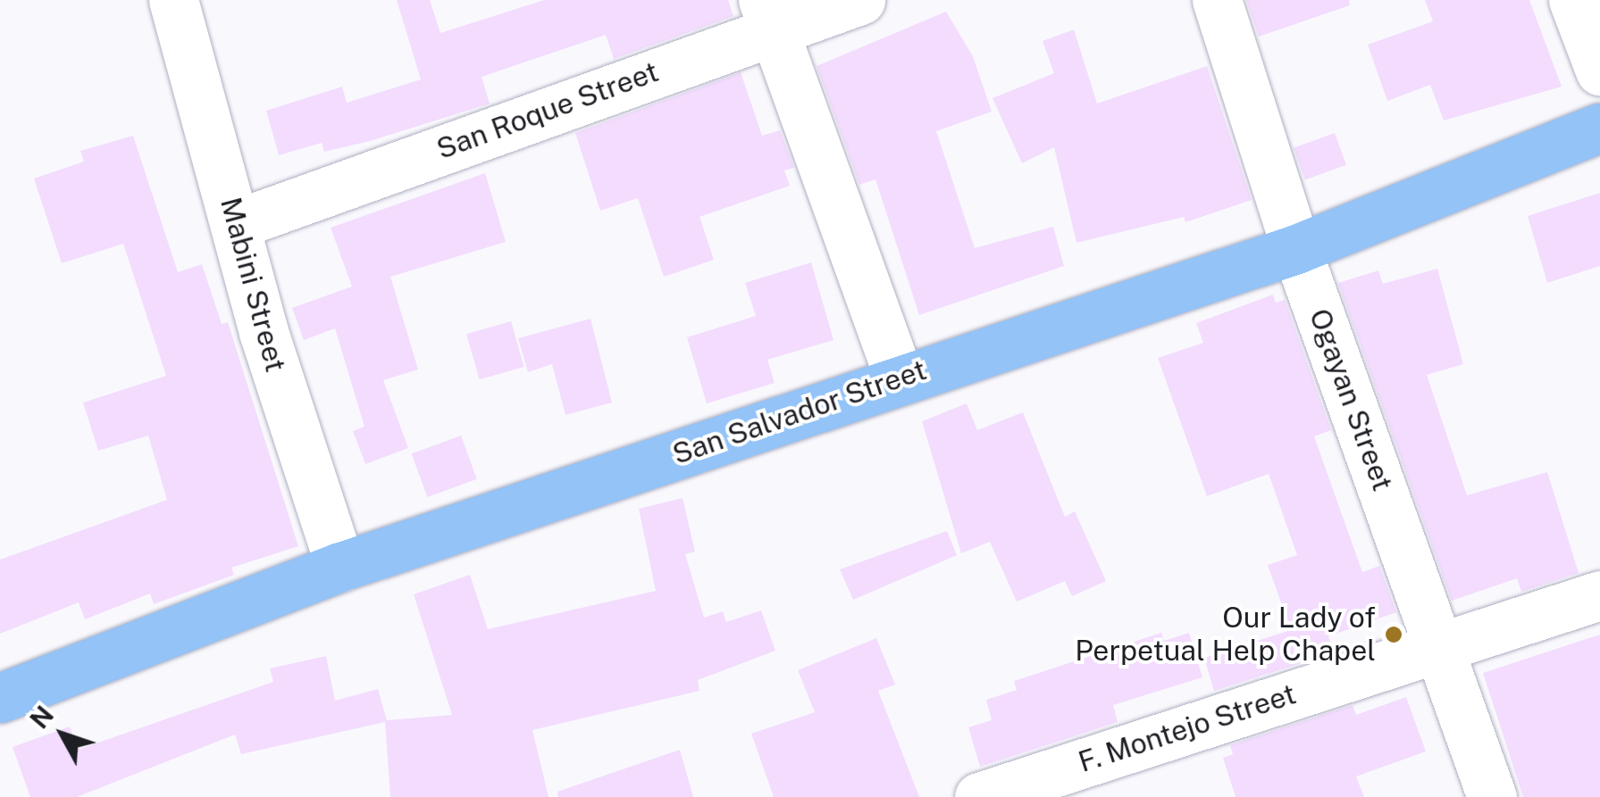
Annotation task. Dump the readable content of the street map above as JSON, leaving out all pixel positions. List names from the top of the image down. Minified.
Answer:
{"streets":{"highway":["San Salvador Street"],"street":["San Roque Street","Mabini Street","Ogayan Street","F. Montejo Street"]},"crossings":[["San Roque Street","Mabini Street"],["Mabini Street","San Salvador Street"],["Ogayan Street","San Salvador Street"],["Ogayan Street","F. Montejo Street"]],"places":["Our Lady of Perpetual Help Chapel"],"north":"top left"}
